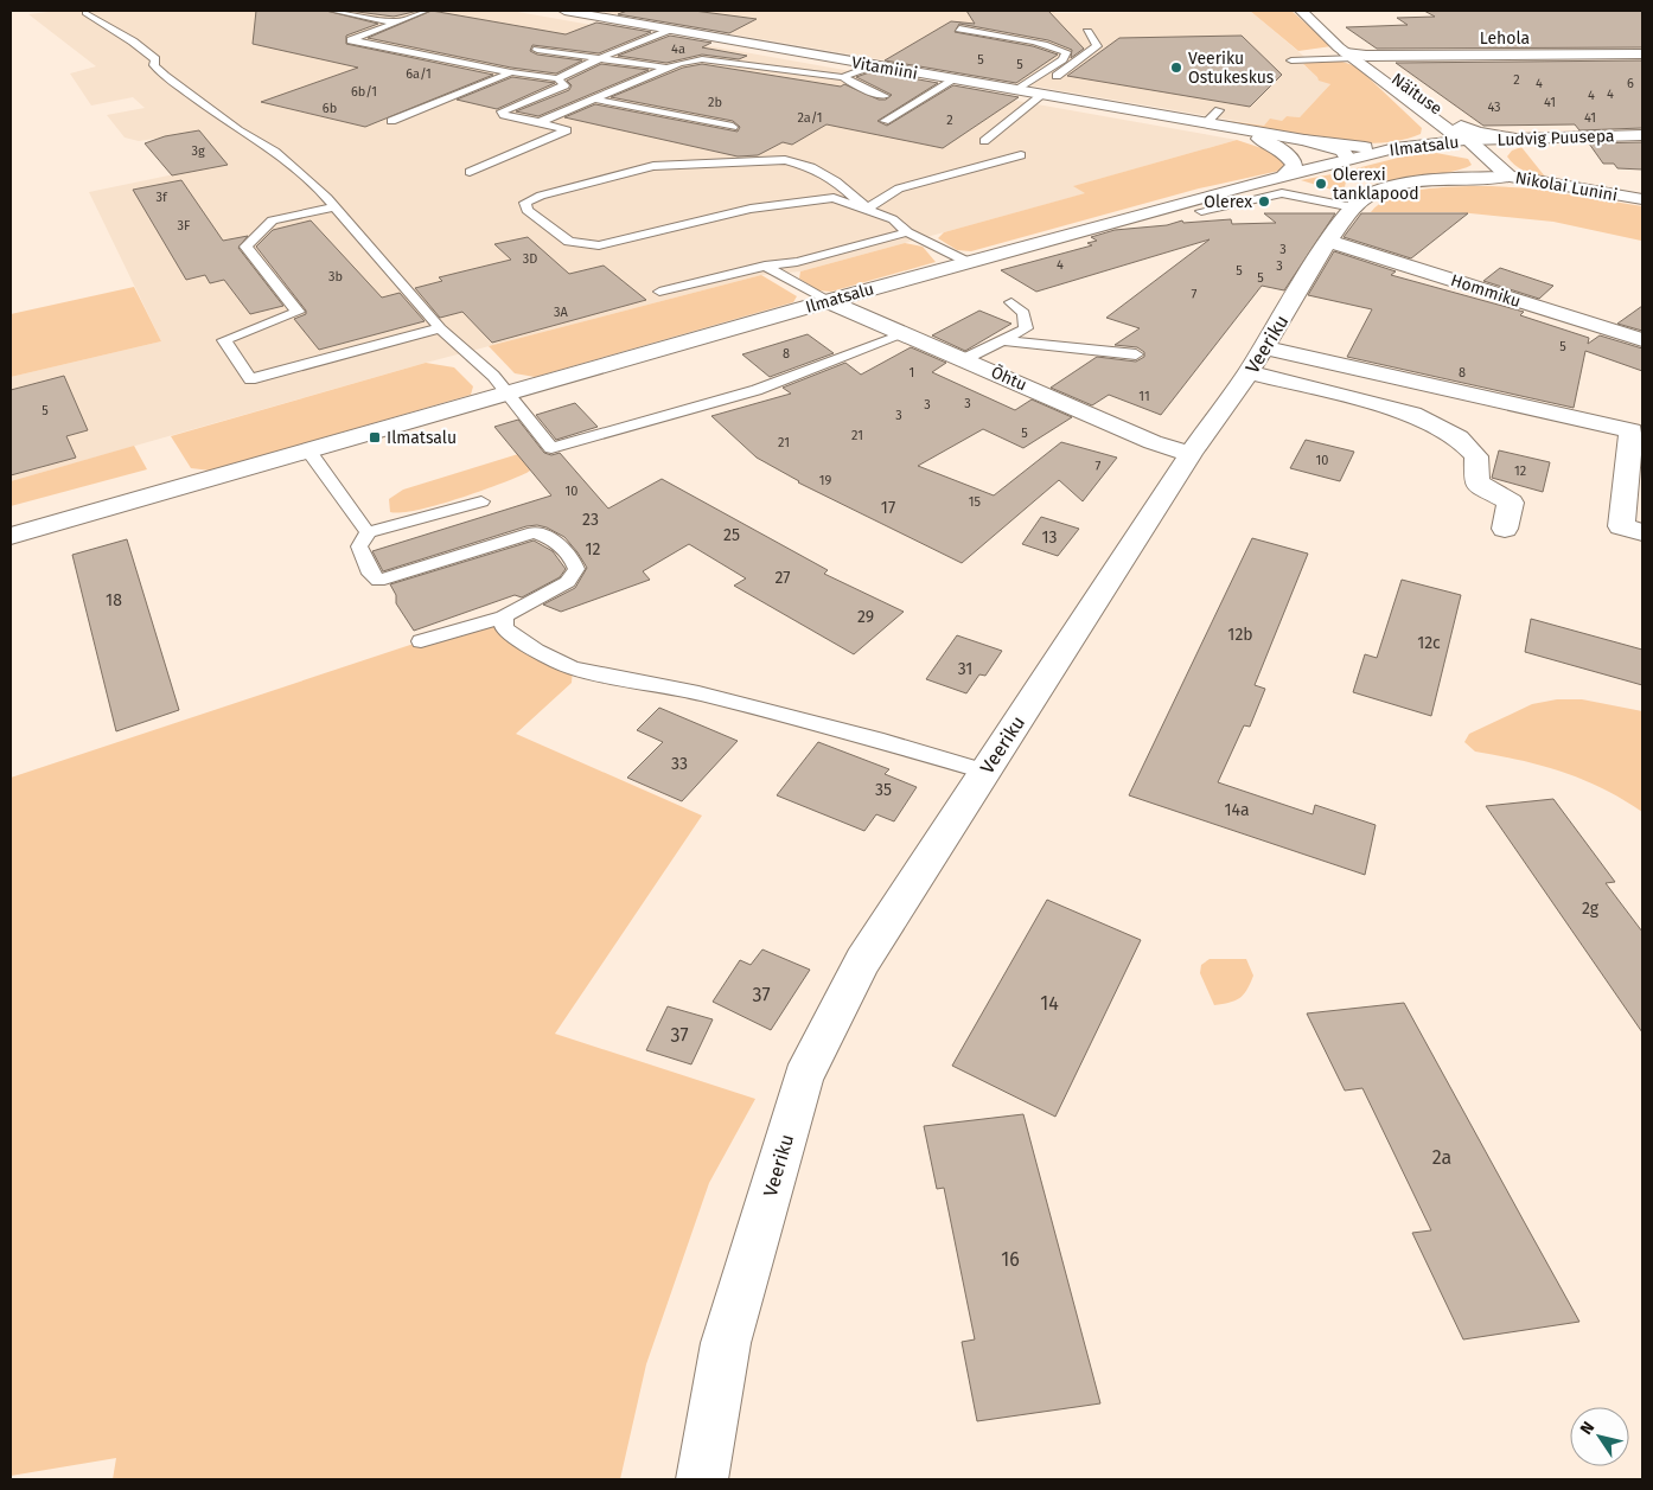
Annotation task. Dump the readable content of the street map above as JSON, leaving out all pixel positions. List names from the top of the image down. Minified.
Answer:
{"streets":{"street":["Lehola","Vitamiini","Näituse","Ludvig Puusepa","Ilmatsalu","Nikolai Lunini","Hommiku","Veeriku","Õhtu"]},"crossings":[["Lehola","Näituse"],["Vitamiini","Ilmatsalu"],["Näituse","Ludvig Puusepa"],["Näituse","Ilmatsalu"],["Näituse","Nikolai Lunini"],["Ludvig Puusepa","Ilmatsalu"],["Ludvig Puusepa","Nikolai Lunini"],["Ilmatsalu","Nikolai Lunini"],["Ilmatsalu","Õhtu"],["Nikolai Lunini","Veeriku"],["Hommiku","Veeriku"],["Veeriku","Õhtu"]],"places":{"other":["Veeriku Ostukeskus","Olerexi tanklapood","Olerex"],"transit":["Ilmatsalu"]},"house_numbers":["4a","5","5","6a/1","2","4","6","6b/1","4","4","2b","41","43","6b","2a/1","41","2","3g","3f","3F","3","3D","4","3","5","3b","5","7","3A","5","8","1","8","11","3","3","5","3","5","21","21","10","7","12","19","10","15","17","23","25","13","12","27","18","29","12b","12c","31","33","35","14a","2g","37","14","37","2a","16"],"north":"top left"}
